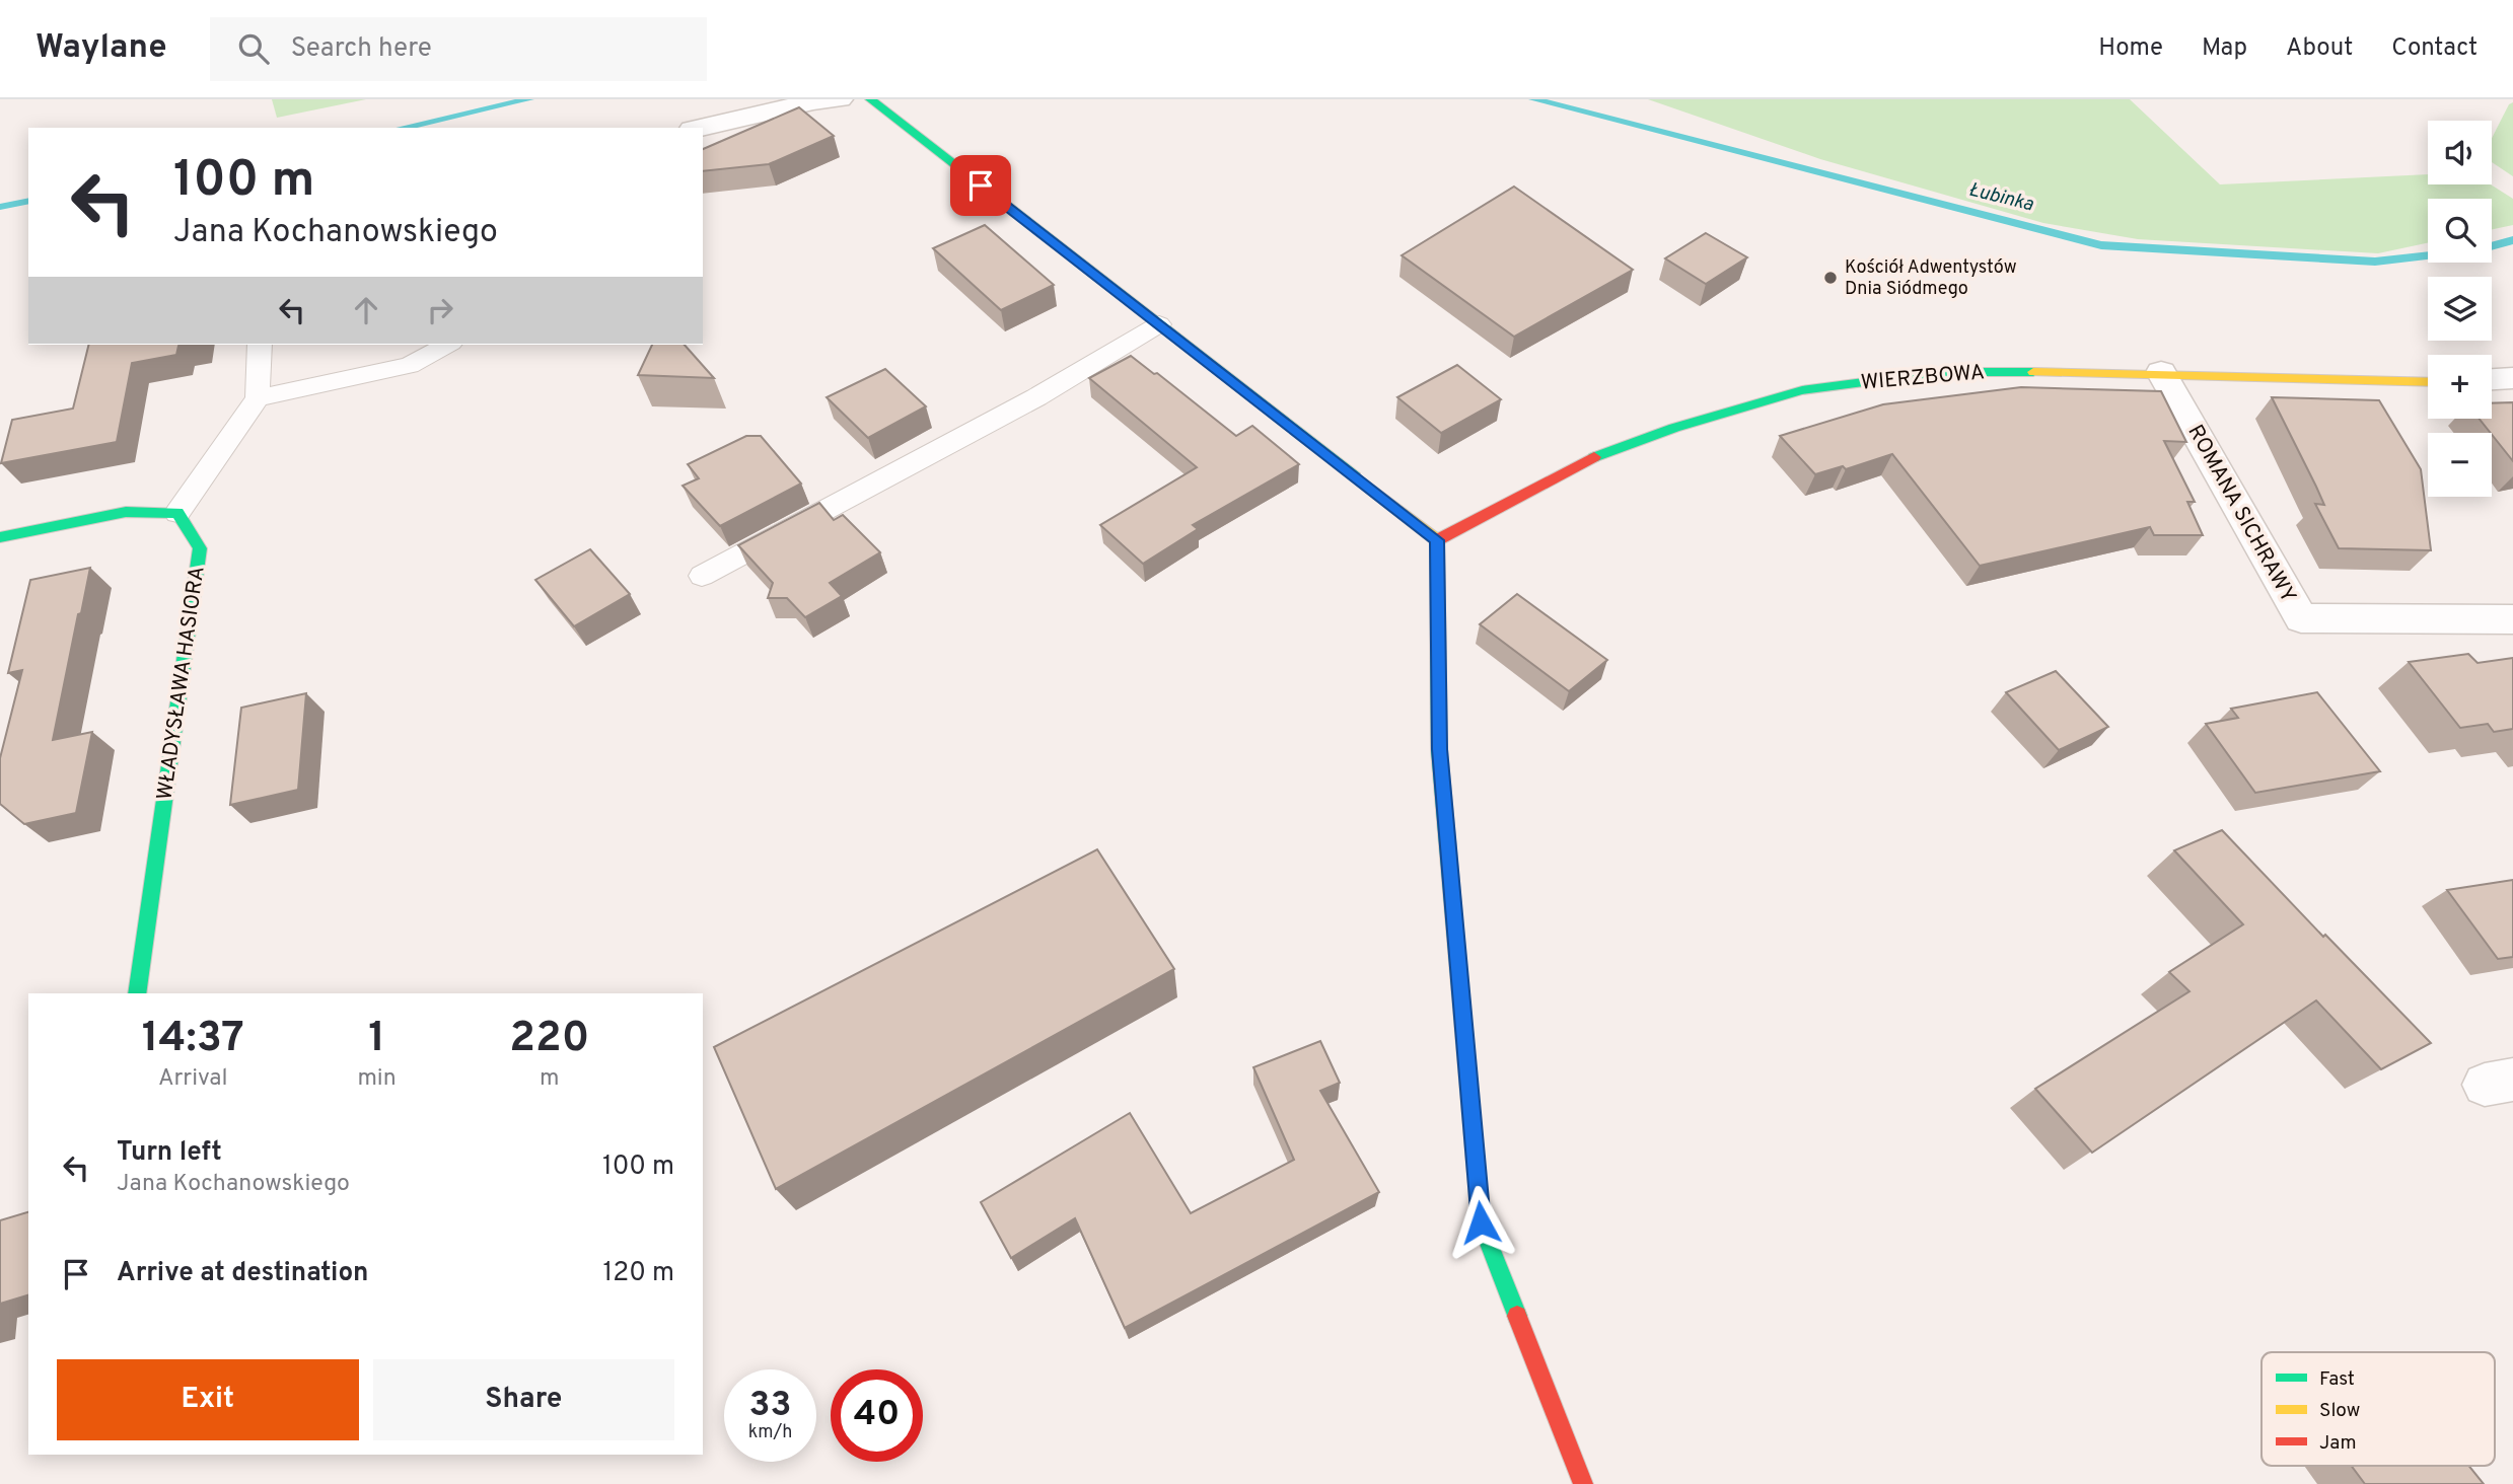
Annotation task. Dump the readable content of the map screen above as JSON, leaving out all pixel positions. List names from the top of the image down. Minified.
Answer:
{"streets":{"street":["WIERZBOWA","ROMANA SICHRAWY","WŁADYSŁAWA HASIORA"]},"crossings":[["WIERZBOWA","ROMANA SICHRAWY"]],"water":["Łubinka"],"places":["Kościół Adwentystów Dnia Siódmego"],"legend":["Fast","Slow","Jam"],"page":{"header":"Waylane","search":"Search here","nav":["Home","Map","About","Contact"],"map_buttons":["+","−"],"turn":["100 m","Jana Kochanowskiego"],"eta":["14:37","Arrival","1","min","220","m"],"list":[{"name":"Turn left","note":"Jana Kochanowskiego","value":"100 m"},{"name":"Arrive at destination","value":"120 m"}],"buttons":["Exit","Share"],"speed":"33 km/h","limit":"40"}}
